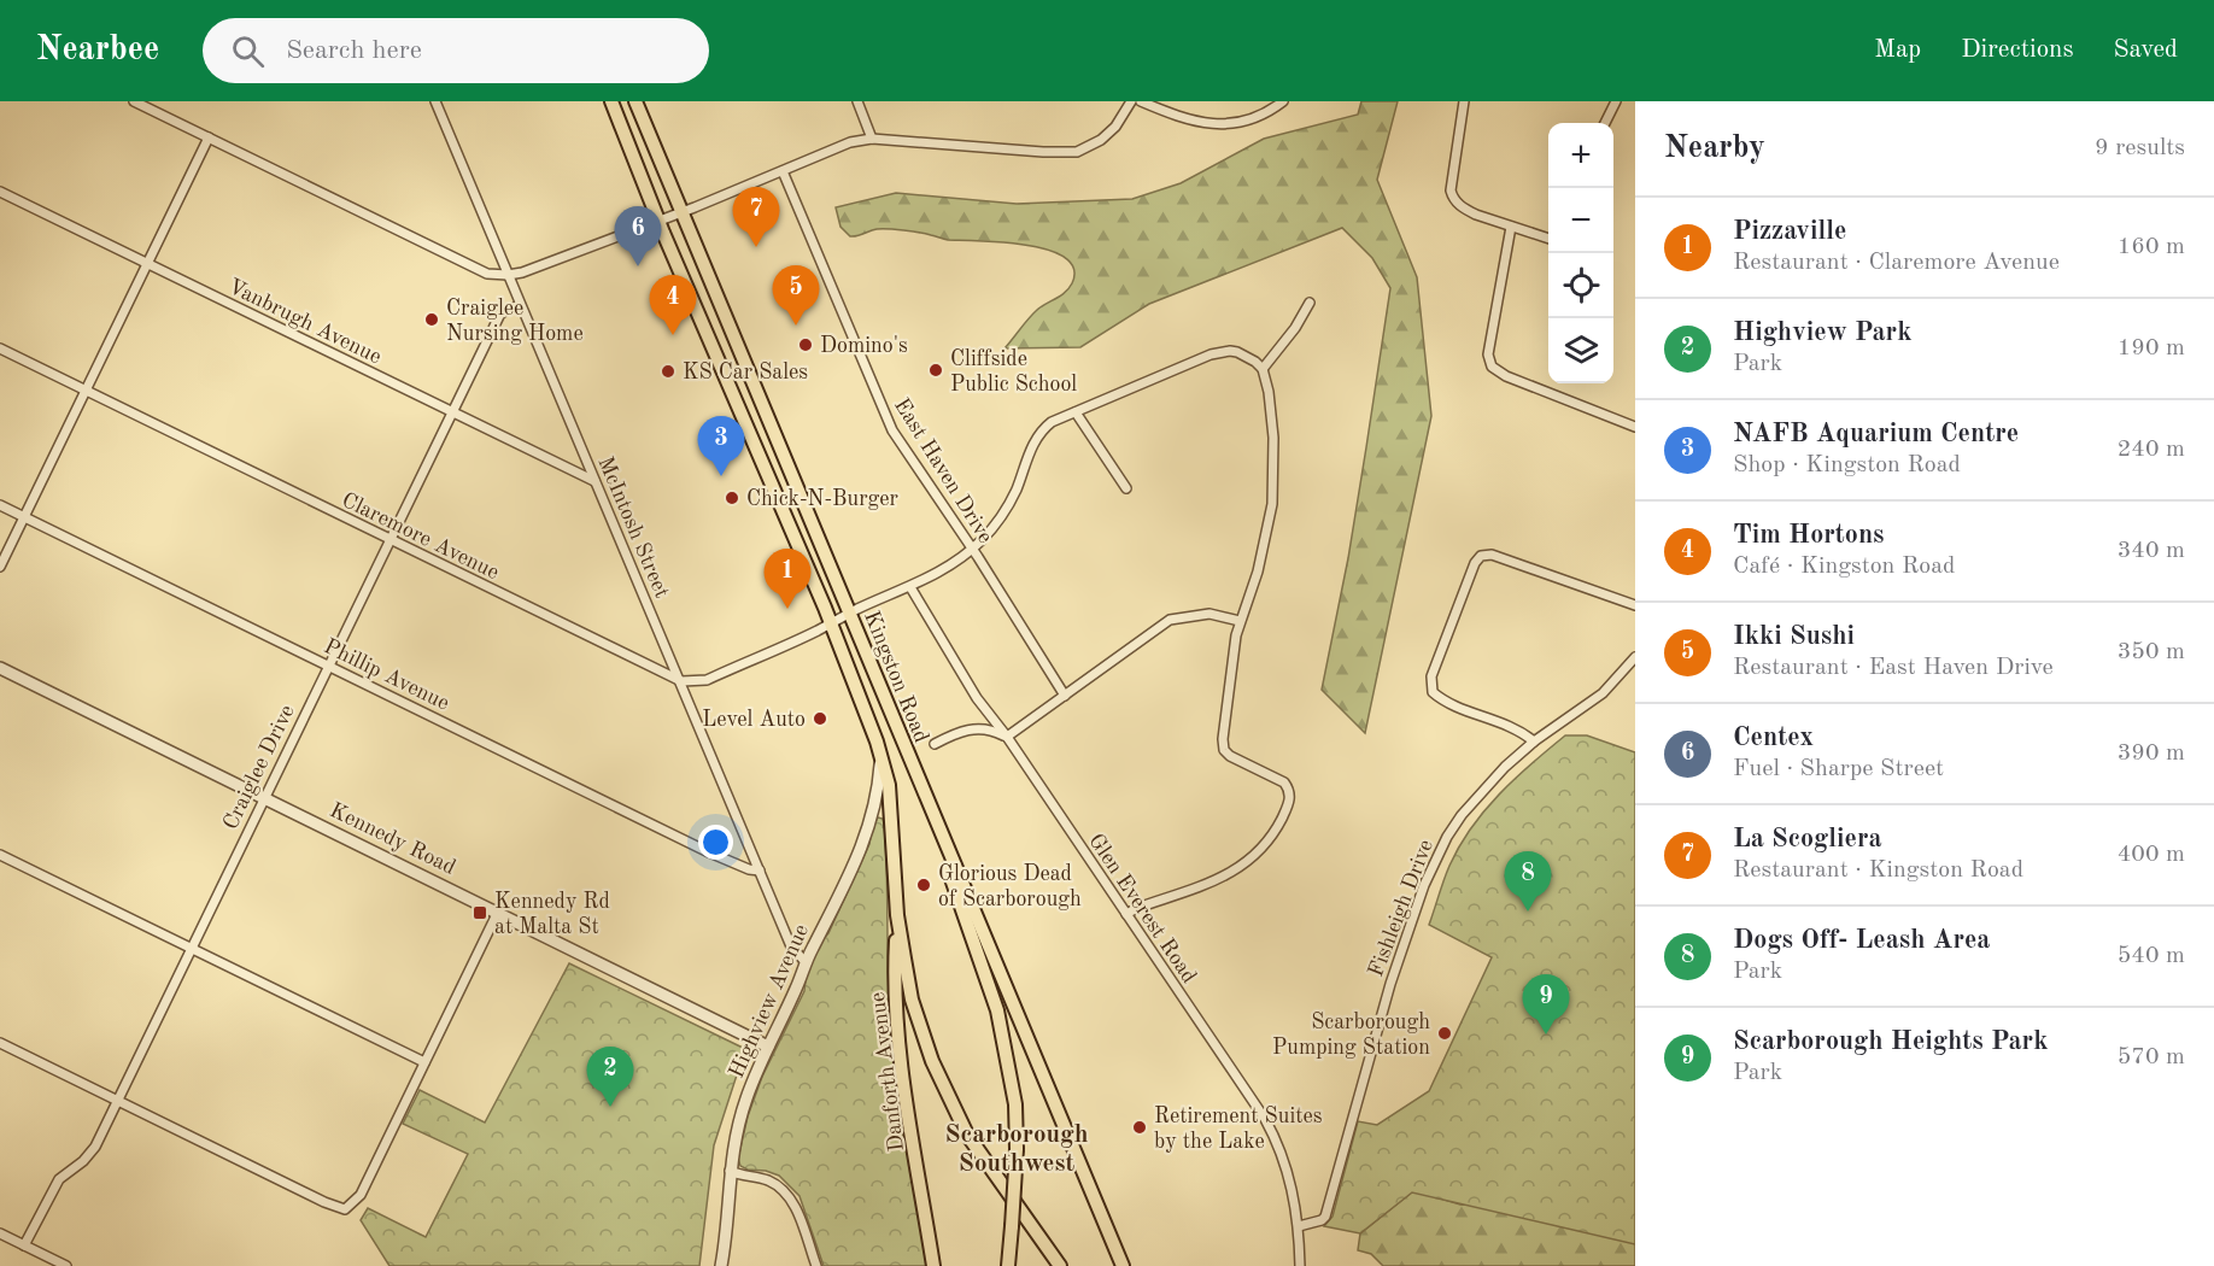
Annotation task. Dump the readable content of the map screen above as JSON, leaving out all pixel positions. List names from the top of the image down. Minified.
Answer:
{"streets":{"main road":["Kingston Road","Danforth Avenue"],"street":["Vanbrugh Avenue","East Haven Drive","McIntosh Street","Claremore Avenue","Phillip Avenue","Craiglee Drive","Kennedy Road","Glen Everest Road","Fishleigh Drive","Highview Avenue"]},"crossings":[["Vanbrugh Avenue","McIntosh Street"],["Vanbrugh Avenue","Craiglee Drive"],["McIntosh Street","Claremore Avenue"],["McIntosh Street","Phillip Avenue"],["McIntosh Street","Craiglee Drive"],["McIntosh Street","Highview Avenue"],["Claremore Avenue","Craiglee Drive"],["Phillip Avenue","Craiglee Drive"],["Kingston Road","Highview Avenue"],["Kingston Road","Danforth Avenue"],["Craiglee Drive","Kennedy Road"],["Kennedy Road","Highview Avenue"],["Glen Everest Road","Fishleigh Drive"]],"districts":["Scarborough Southwest"],"places":{"other":["Craiglee Nursing Home","Domino's","Cliffside Public School","KS Car Sales","Chick-N-Burger","Level Auto","Glorious Dead of Scarborough","Scarborough Pumping Station","Retirement Suites by the Lake"],"transit":["Kennedy Rd at Malta St"]},"page":{"header":"Nearbee","search":"Search here","nav":["Map","Directions","Saved"],"heading":["Nearby","9 results"],"map_buttons":["+","−"],"pins":["7","6","5","4","3","1","8","9","2"],"list":[{"mark":"1","name":"Pizzaville","note":"Restaurant · Claremore Avenue","value":"160 m"},{"mark":"2","name":"Highview Park","note":"Park","value":"190 m"},{"mark":"3","name":"NAFB Aquarium Centre","note":"Shop · Kingston Road","value":"240 m"},{"mark":"4","name":"Tim Hortons","note":"Café · Kingston Road","value":"340 m"},{"mark":"5","name":"Ikki Sushi","note":"Restaurant · East Haven Drive","value":"350 m"},{"mark":"6","name":"Centex","note":"Fuel · Sharpe Street","value":"390 m"},{"mark":"7","name":"La Scogliera","note":"Restaurant · Kingston Road","value":"400 m"},{"mark":"8","name":"Dogs Off- Leash Area","note":"Park","value":"540 m"},{"mark":"9","name":"Scarborough Heights Park","note":"Park","value":"570 m"}]}}
